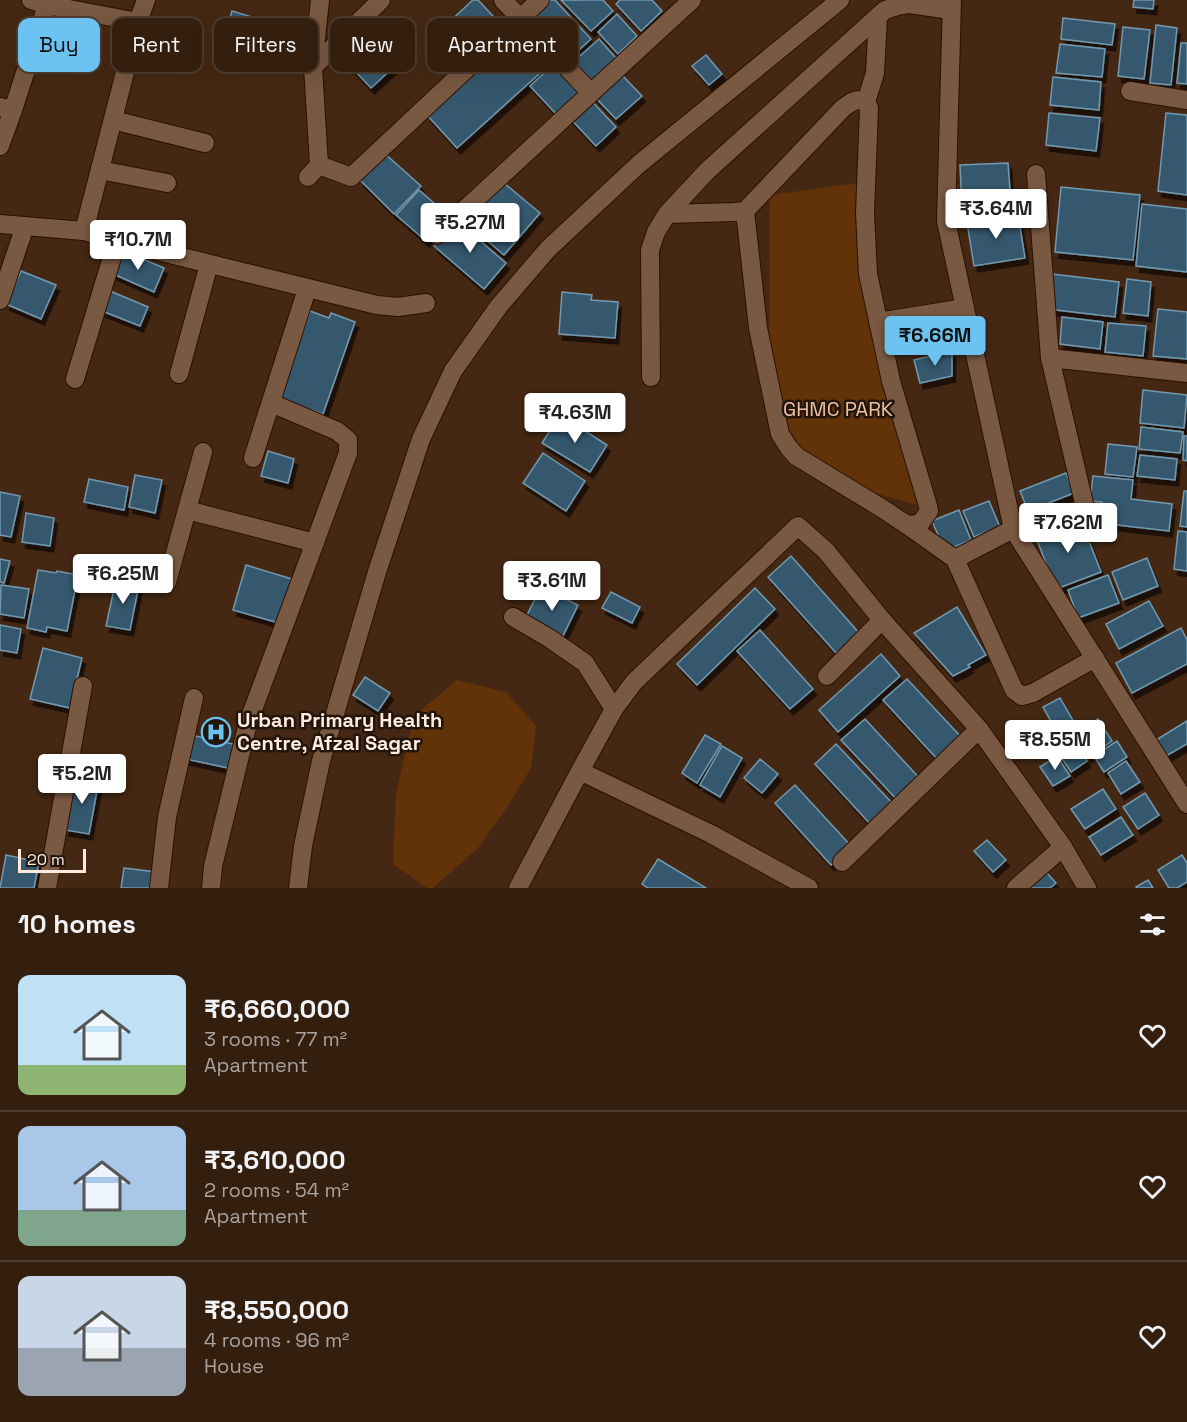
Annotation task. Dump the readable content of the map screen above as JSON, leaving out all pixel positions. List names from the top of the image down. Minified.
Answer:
{"parks":["GHMC PARK"],"places":{"hospital":["Urban Primary Health Centre, Afzal Sagar"]},"scale_bar":"20 m","page":{"chip":["Buy","Rent","Filters","New","Apartment"],"price":["₹3.64M","₹5.27M","₹10.7M","₹6.66M","₹4.63M","₹7.62M","₹6.25M","₹3.61M","₹8.55M","₹5.2M"],"scale":"20 m","heading":"10 homes","list":[{"name":"₹6,660,000","note":"3 rooms · 77 m² · Apartment"},{"name":"₹3,610,000","note":"2 rooms · 54 m² · Apartment"},{"name":"₹8,550,000","note":"4 rooms · 96 m² · House"}]}}
